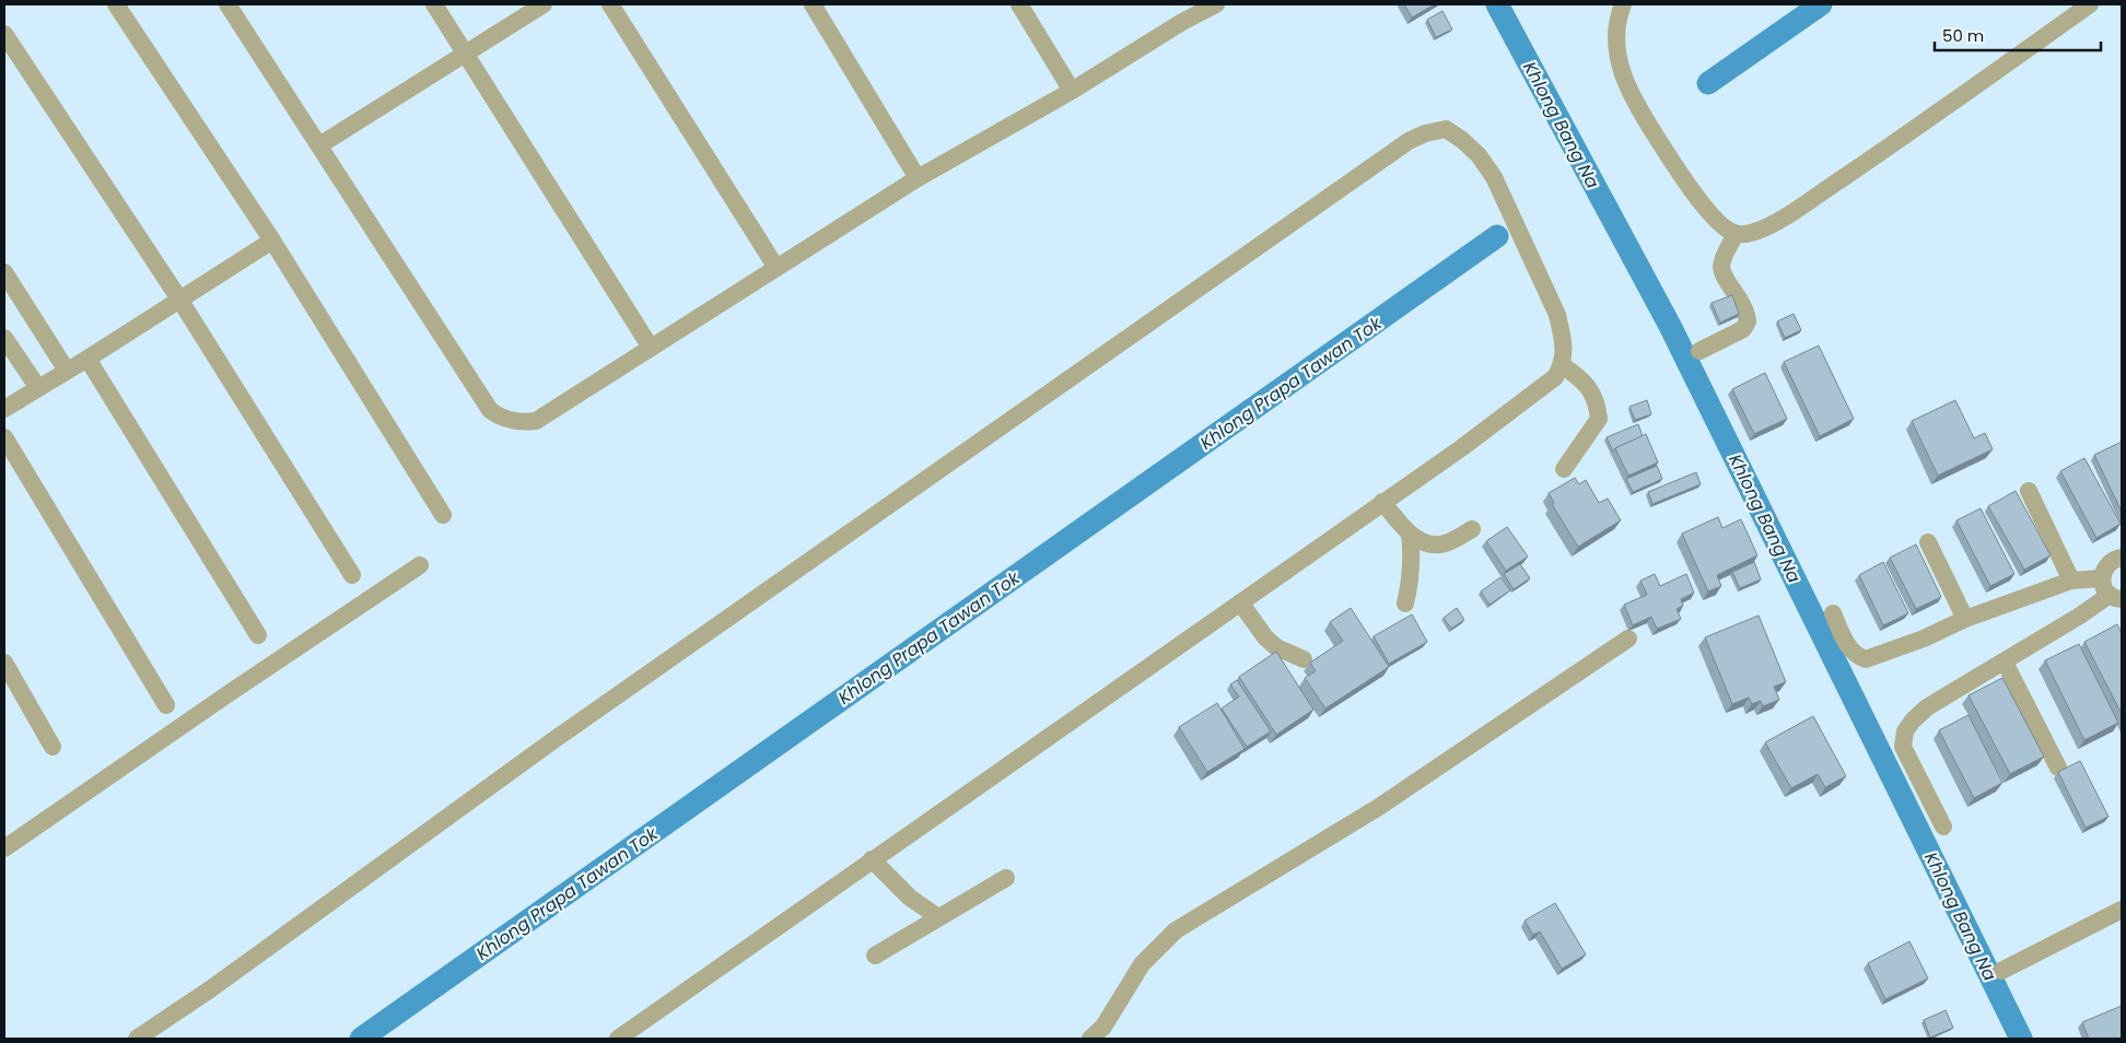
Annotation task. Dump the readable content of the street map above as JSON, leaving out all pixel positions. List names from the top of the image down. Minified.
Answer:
{"water":["Khlong Bang Na","Khlong Prapa Tawan Tok"],"scale_bar":"50 m"}
